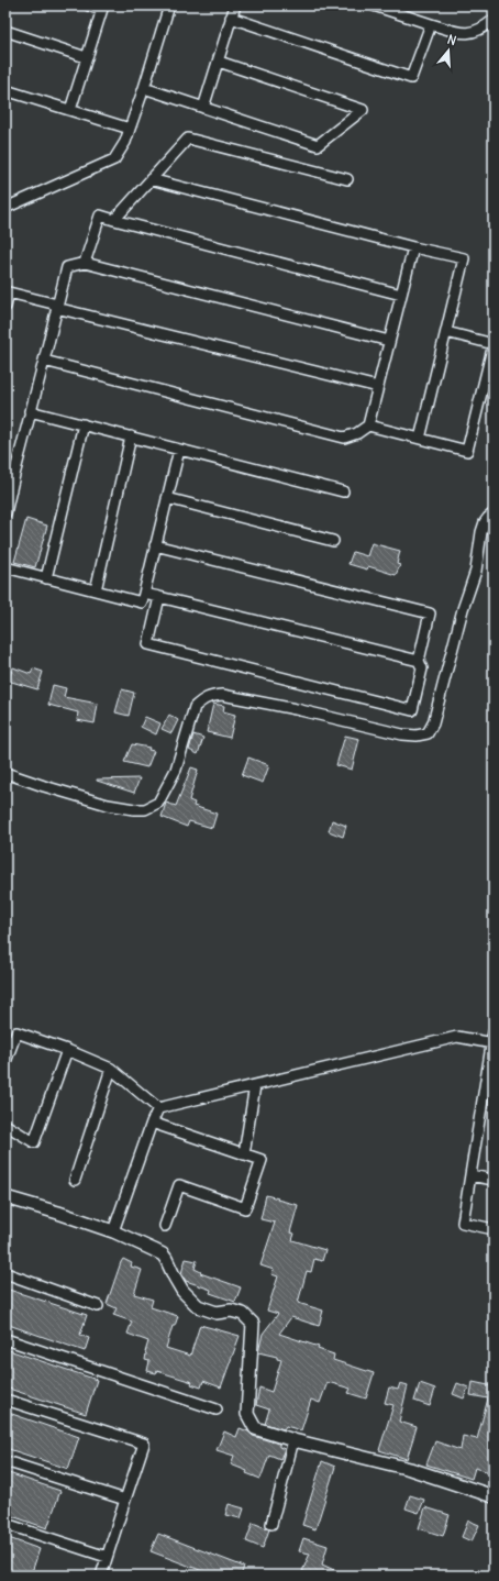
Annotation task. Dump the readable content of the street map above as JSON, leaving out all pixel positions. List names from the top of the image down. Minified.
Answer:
{"north":"top"}
